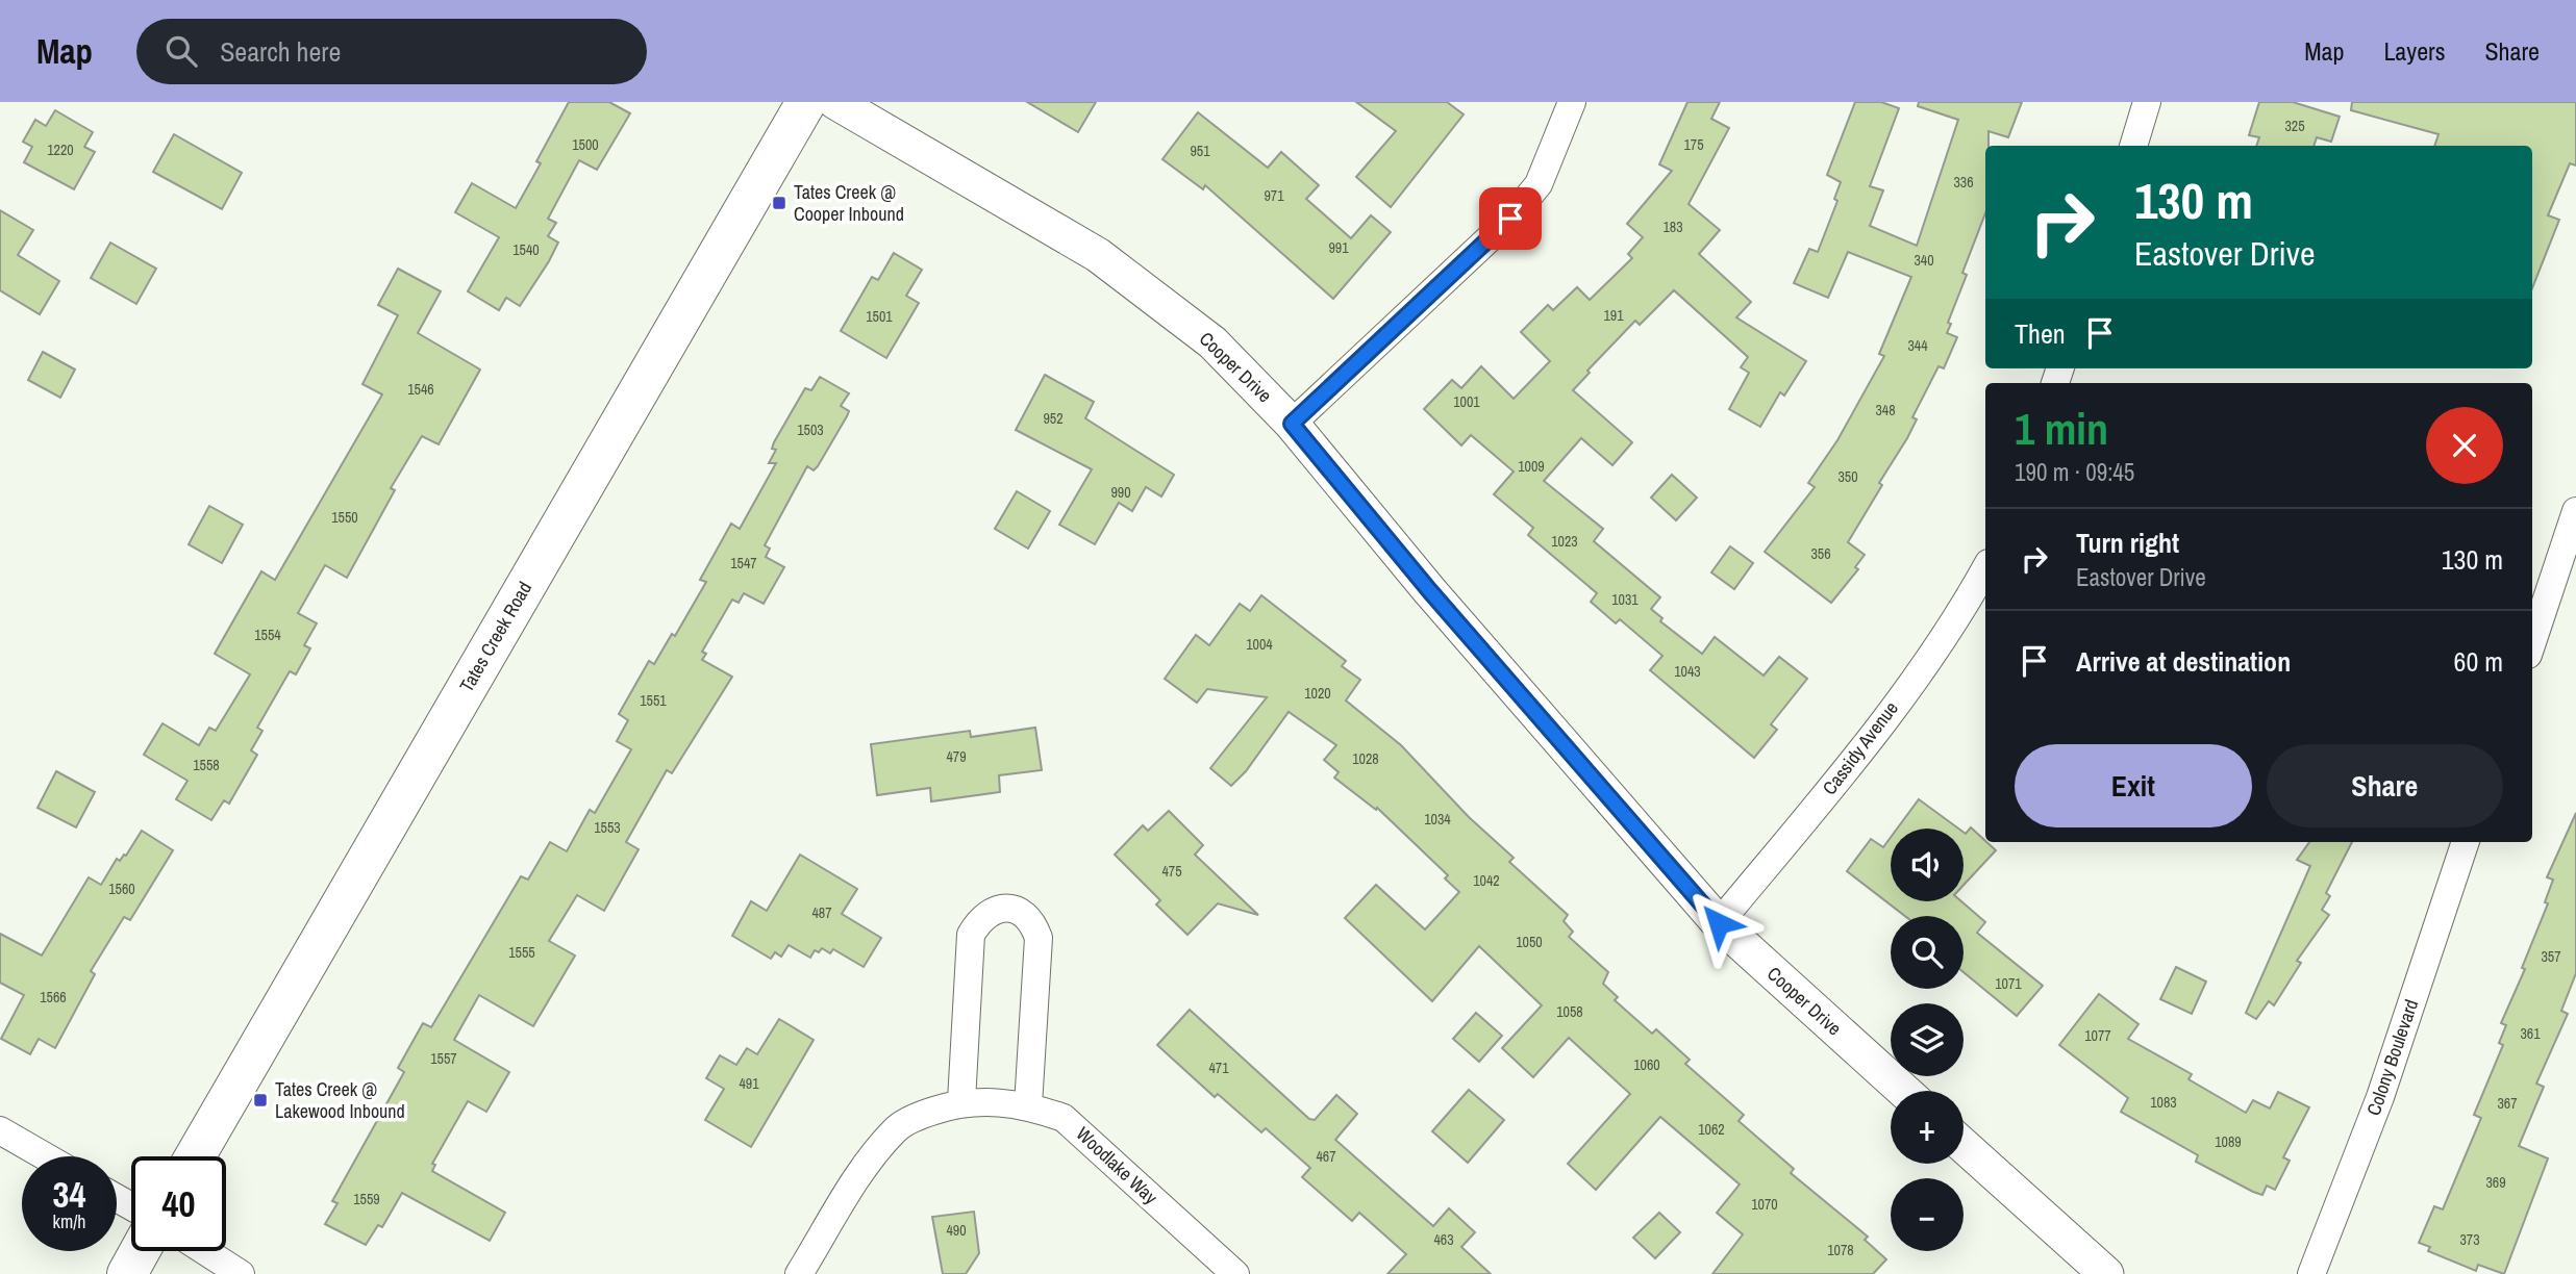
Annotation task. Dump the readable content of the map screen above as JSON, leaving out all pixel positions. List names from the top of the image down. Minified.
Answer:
{"streets":{"main road":["Tates Creek Road"],"street":["Cooper Drive","Cassidy Avenue","Colony Boulevard","Woodlake Way"]},"crossings":[["Cooper Drive","Cassidy Avenue"]],"places":{"transit":["Tates Creek @ Cooper Inbound","Tates Creek @ Lakewood Inbound"]},"house_numbers":["325","1500","175","1220","951","336","971","183","991","1540","340","191","1501","344","1546","1001","348","952","1503","1009","350","990","1550","1023","356","1547","1031","1554","1004","1043","1020","1551","479","1028","1558","1034","1553","475","1042","1560","487","1050","1555","357","1071","1566","1058","361","1077","1557","1060","471","491","1083","367","1062","1089","467","369","1559","1070","490","463","373","1078"],"page":{"header":"Map","search":"Search here","nav":["Map","Layers","Share"],"turn":["130 m","Eastover Drive"],"then":"Then","heading":["1 min","190 m · 09:45"],"list":[{"name":"Turn right","note":"Eastover Drive","value":"130 m"},{"name":"Arrive at destination","value":"60 m"}],"buttons":["Exit","Share"],"map_buttons":["+","−"],"speed":"34 km/h","limit":"40"}}
